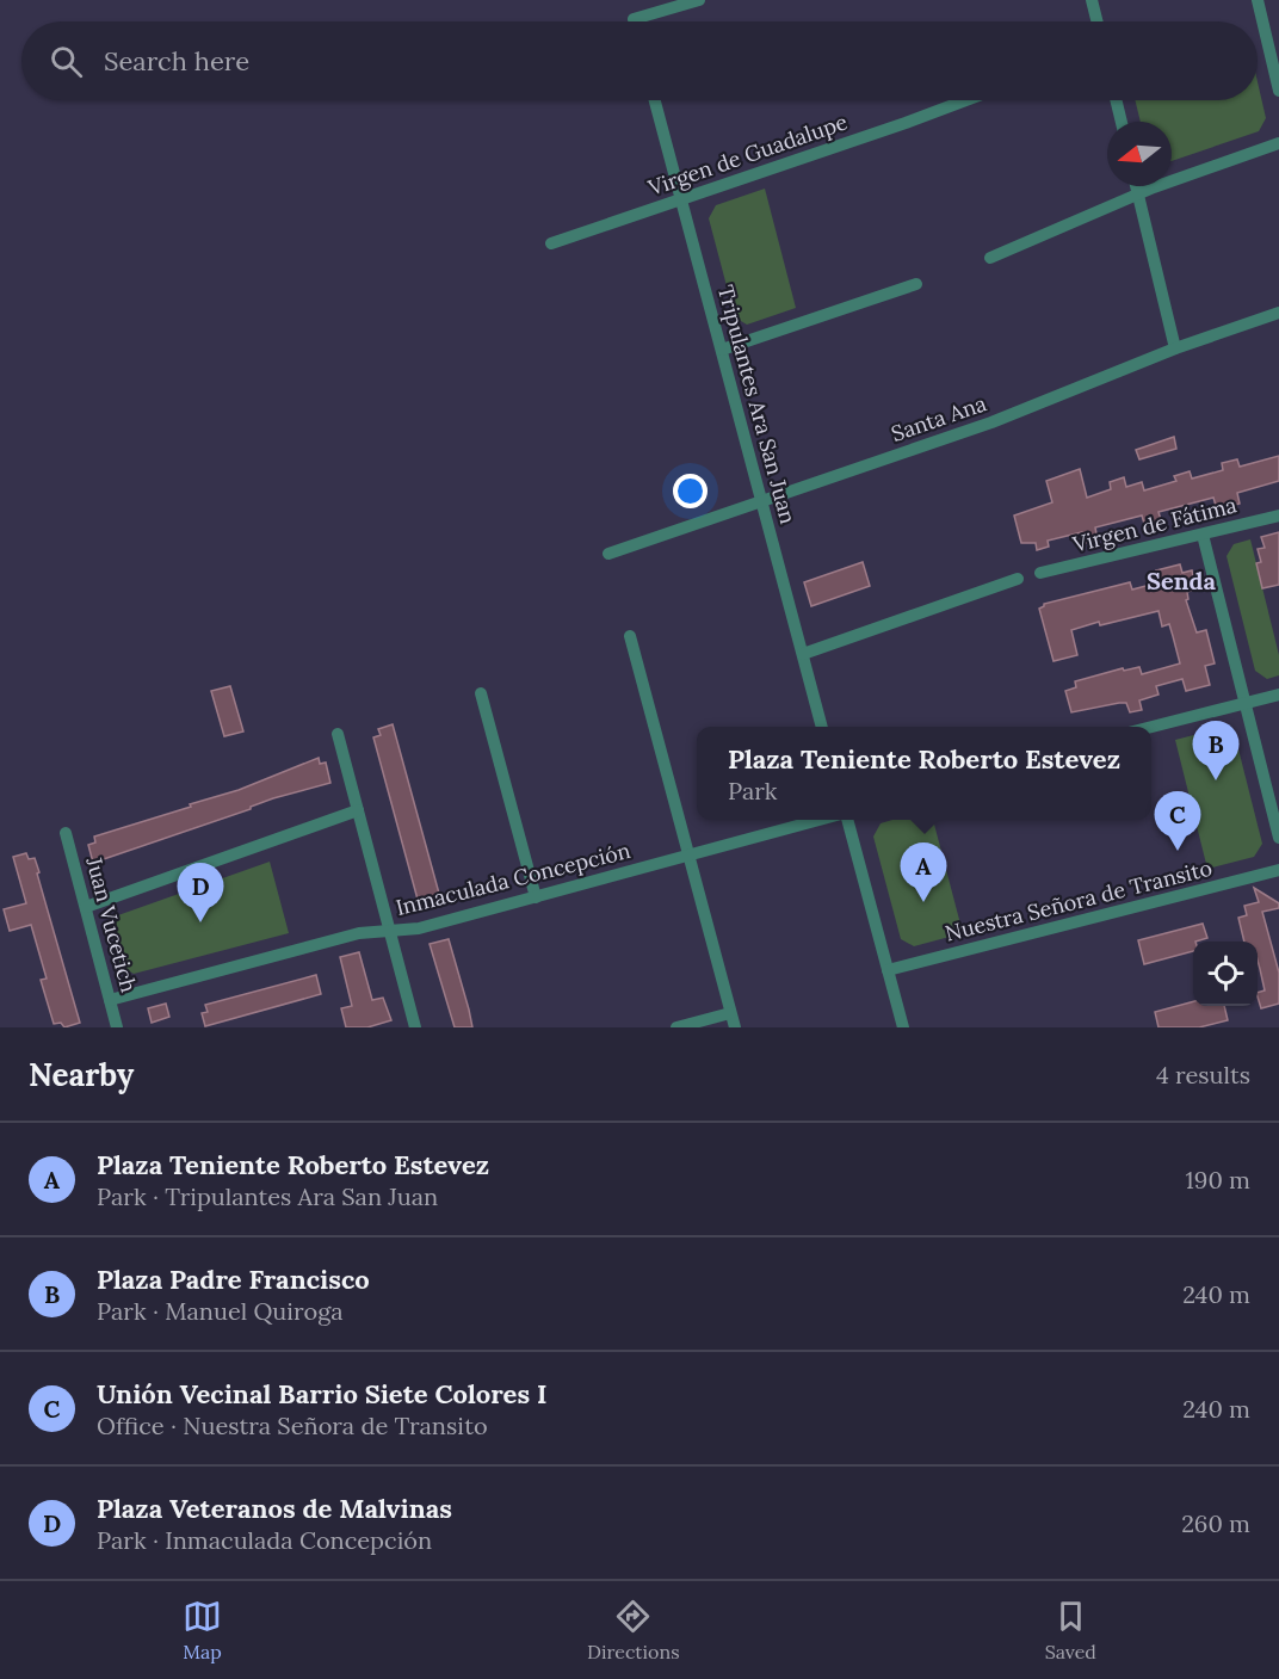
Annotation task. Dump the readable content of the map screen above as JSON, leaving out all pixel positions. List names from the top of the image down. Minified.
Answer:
{"streets":{"street":["Virgen de Guadalupe","Tripulantes Ara San Juan","Santa Ana","Virgen de Fátima","Inmaculada Concepción","Nuestra Señora de Transito","Juan Vucetich"]},"crossings":[["Virgen de Guadalupe","Tripulantes Ara San Juan"],["Tripulantes Ara San Juan","Santa Ana"],["Inmaculada Concepción","Juan Vucetich"]],"districts":["Senda"],"north":"left","page":{"search":"Search here","pins":["B","C","A","D"],"popup":["Plaza Teniente Roberto Estevez","Park"],"heading":["Nearby","4 results"],"list":[{"mark":"A","name":"Plaza Teniente Roberto Estevez","note":"Park · Tripulantes Ara San Juan","value":"190 m"},{"mark":"B","name":"Plaza Padre Francisco","note":"Park · Manuel Quiroga","value":"240 m"},{"mark":"C","name":"Unión Vecinal Barrio Siete Colores I","note":"Office · Nuestra Señora de Transito","value":"240 m"},{"mark":"D","name":"Plaza Veteranos de Malvinas","note":"Park · Inmaculada Concepción","value":"260 m"}],"nav":["Map","Directions","Saved"]}}
